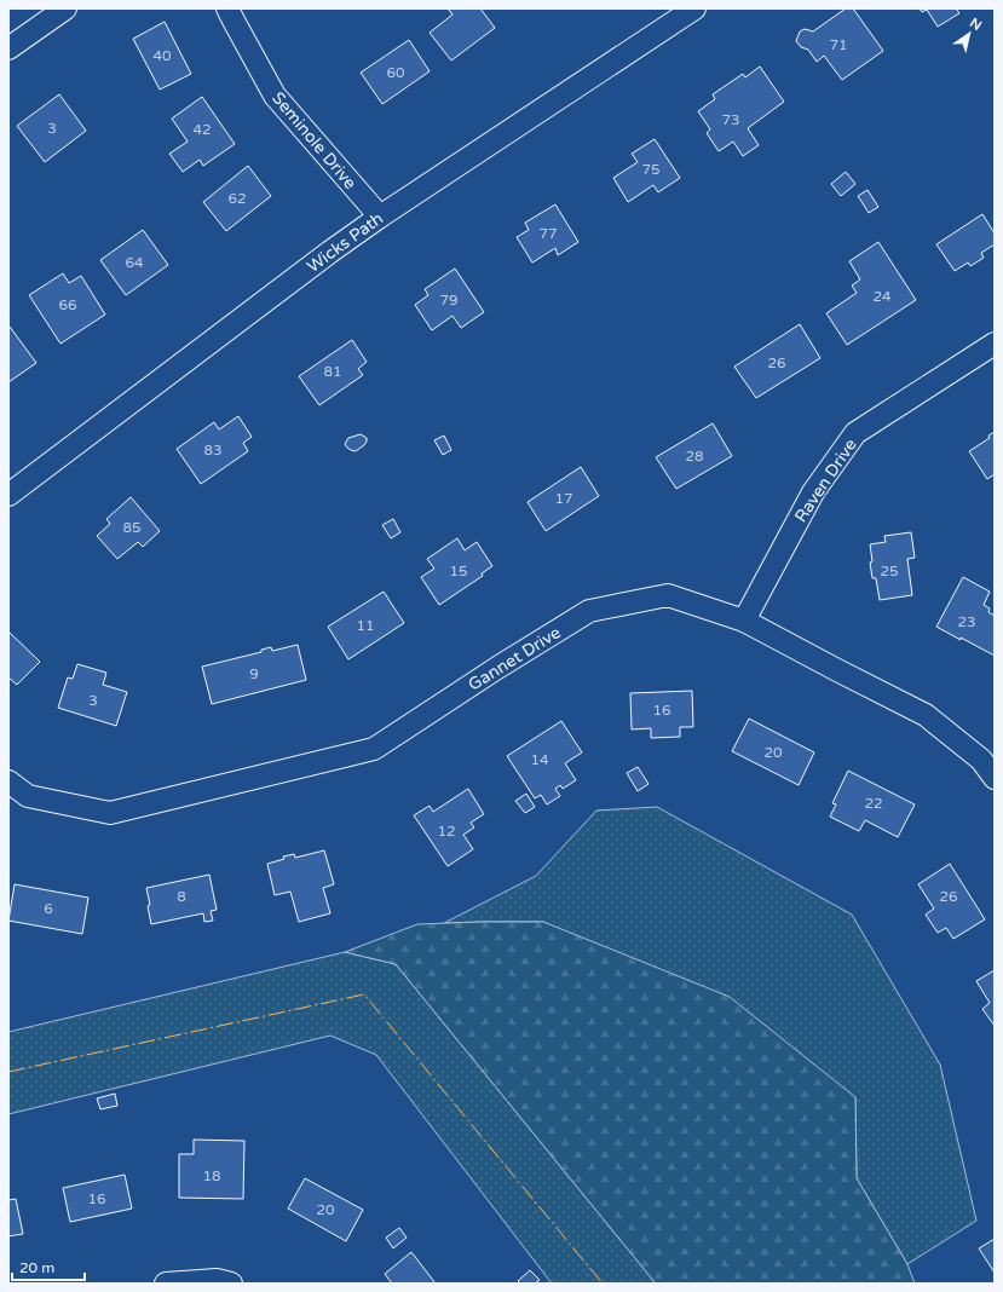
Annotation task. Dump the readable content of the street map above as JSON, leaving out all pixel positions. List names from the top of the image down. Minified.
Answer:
{"streets":{"street":["Seminole Drive","Wicks Path","Raven Drive","Gannet Drive"]},"crossings":[["Seminole Drive","Wicks Path"],["Raven Drive","Gannet Drive"]],"house_numbers":["71","40","60","73","3","42","75","62","77","64","24","79","66","26","81","83","28","17","85","15","25","23","11","9","3","16","20","14","22","12","8","26","6","18","16","20"],"scale_bar":"20 m","north":"top right"}
